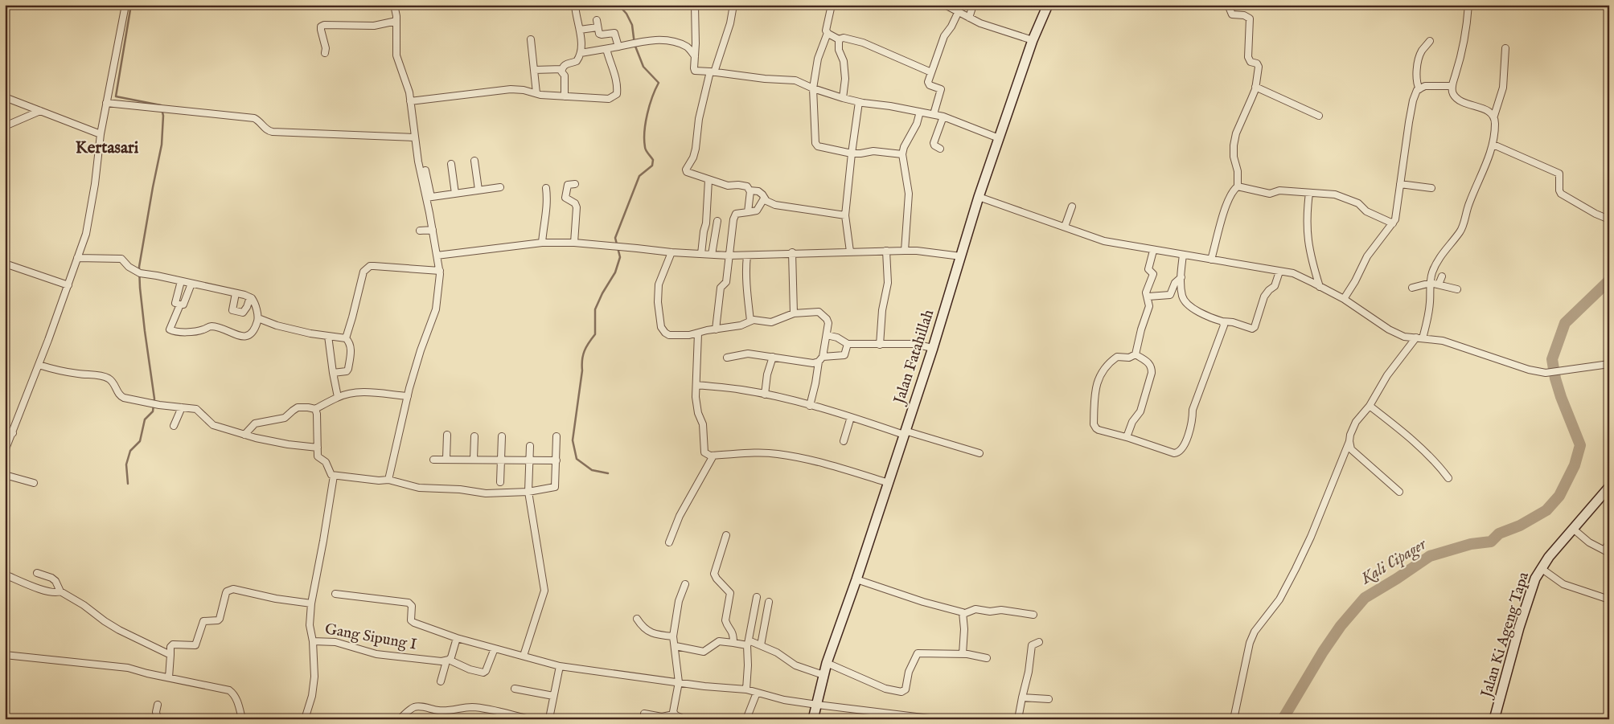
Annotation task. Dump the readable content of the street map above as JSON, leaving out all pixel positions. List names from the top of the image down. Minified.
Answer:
{"streets":{"street":["Jalan Fatahillah","Jalan Ki Ageng Tapa","Gang Sipung I"]},"districts":["Kertasari"],"water":["Kali Cipager"]}
